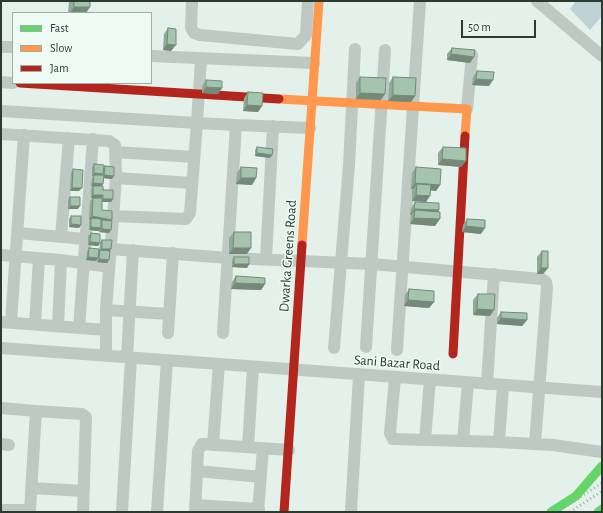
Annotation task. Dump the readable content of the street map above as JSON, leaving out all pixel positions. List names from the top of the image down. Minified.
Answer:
{"streets":{"street":["Dwarka Greens Road","Sani Bazar Road"]},"crossings":[["Dwarka Greens Road","Sani Bazar Road"]],"legend":["Fast","Slow","Jam"],"scale_bar":"50 m"}
